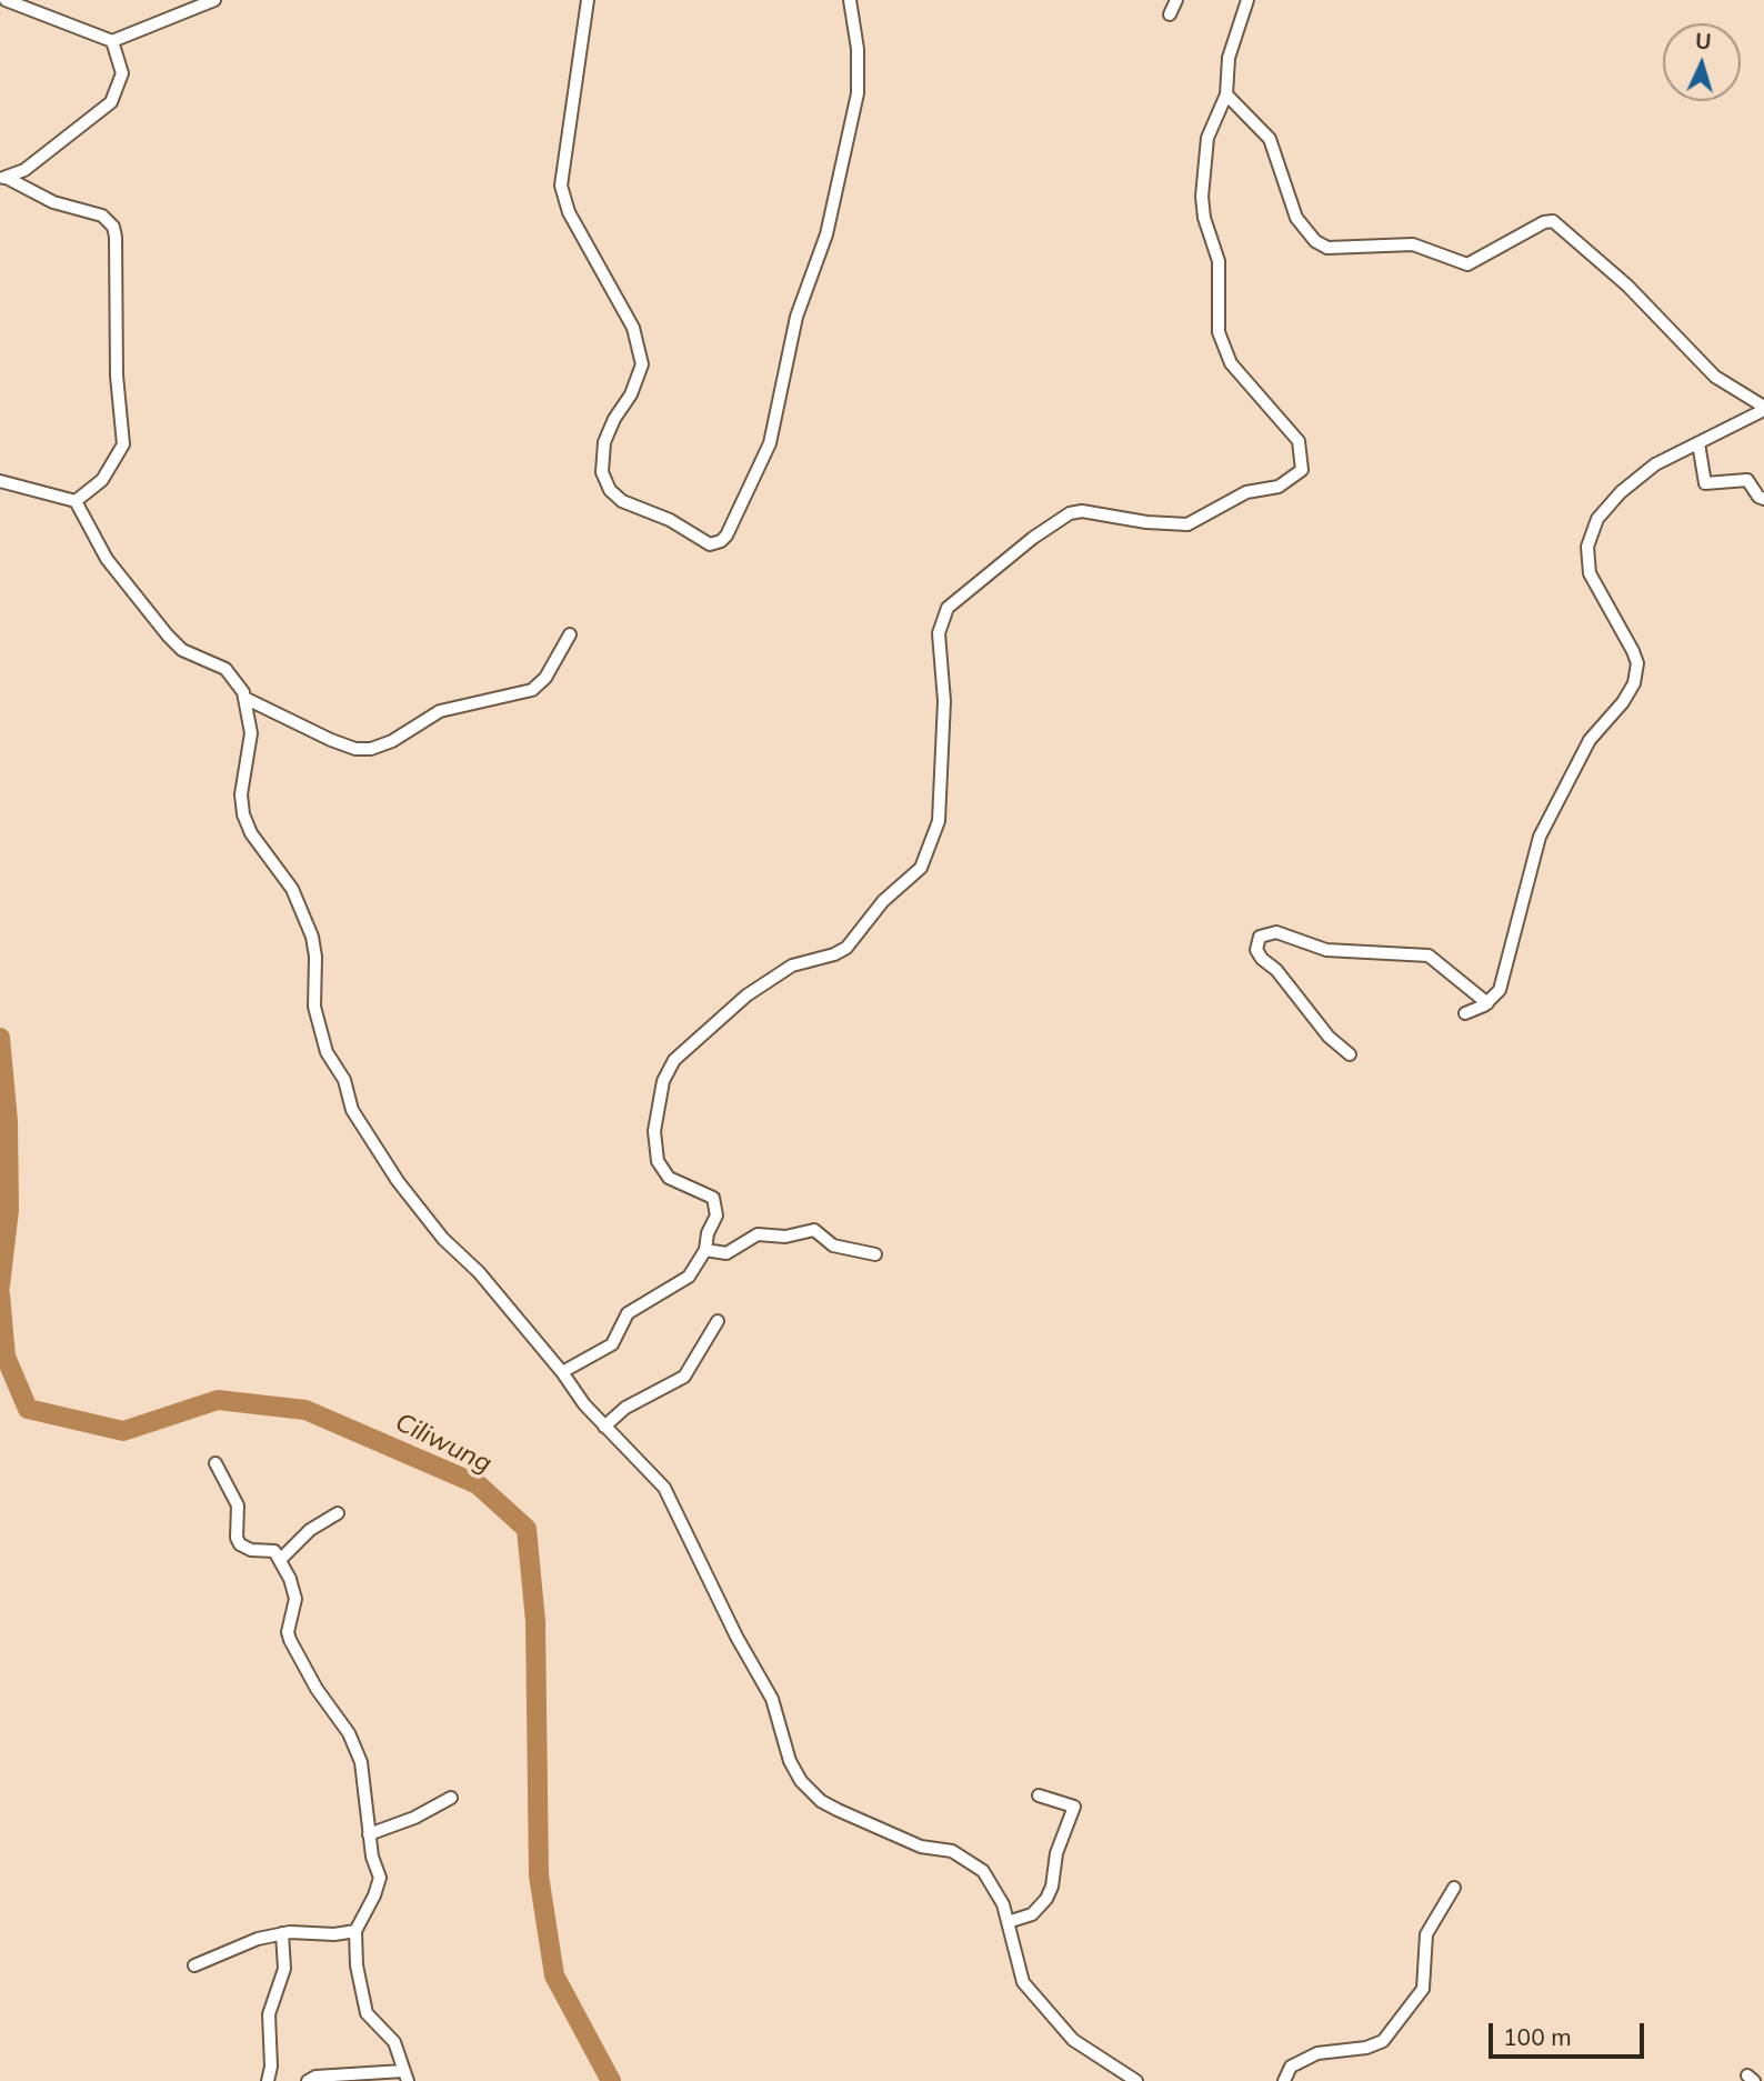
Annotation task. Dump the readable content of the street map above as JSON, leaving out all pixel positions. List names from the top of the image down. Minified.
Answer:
{"water":["Ciliwung"],"scale_bar":"100 m","north":"top"}
